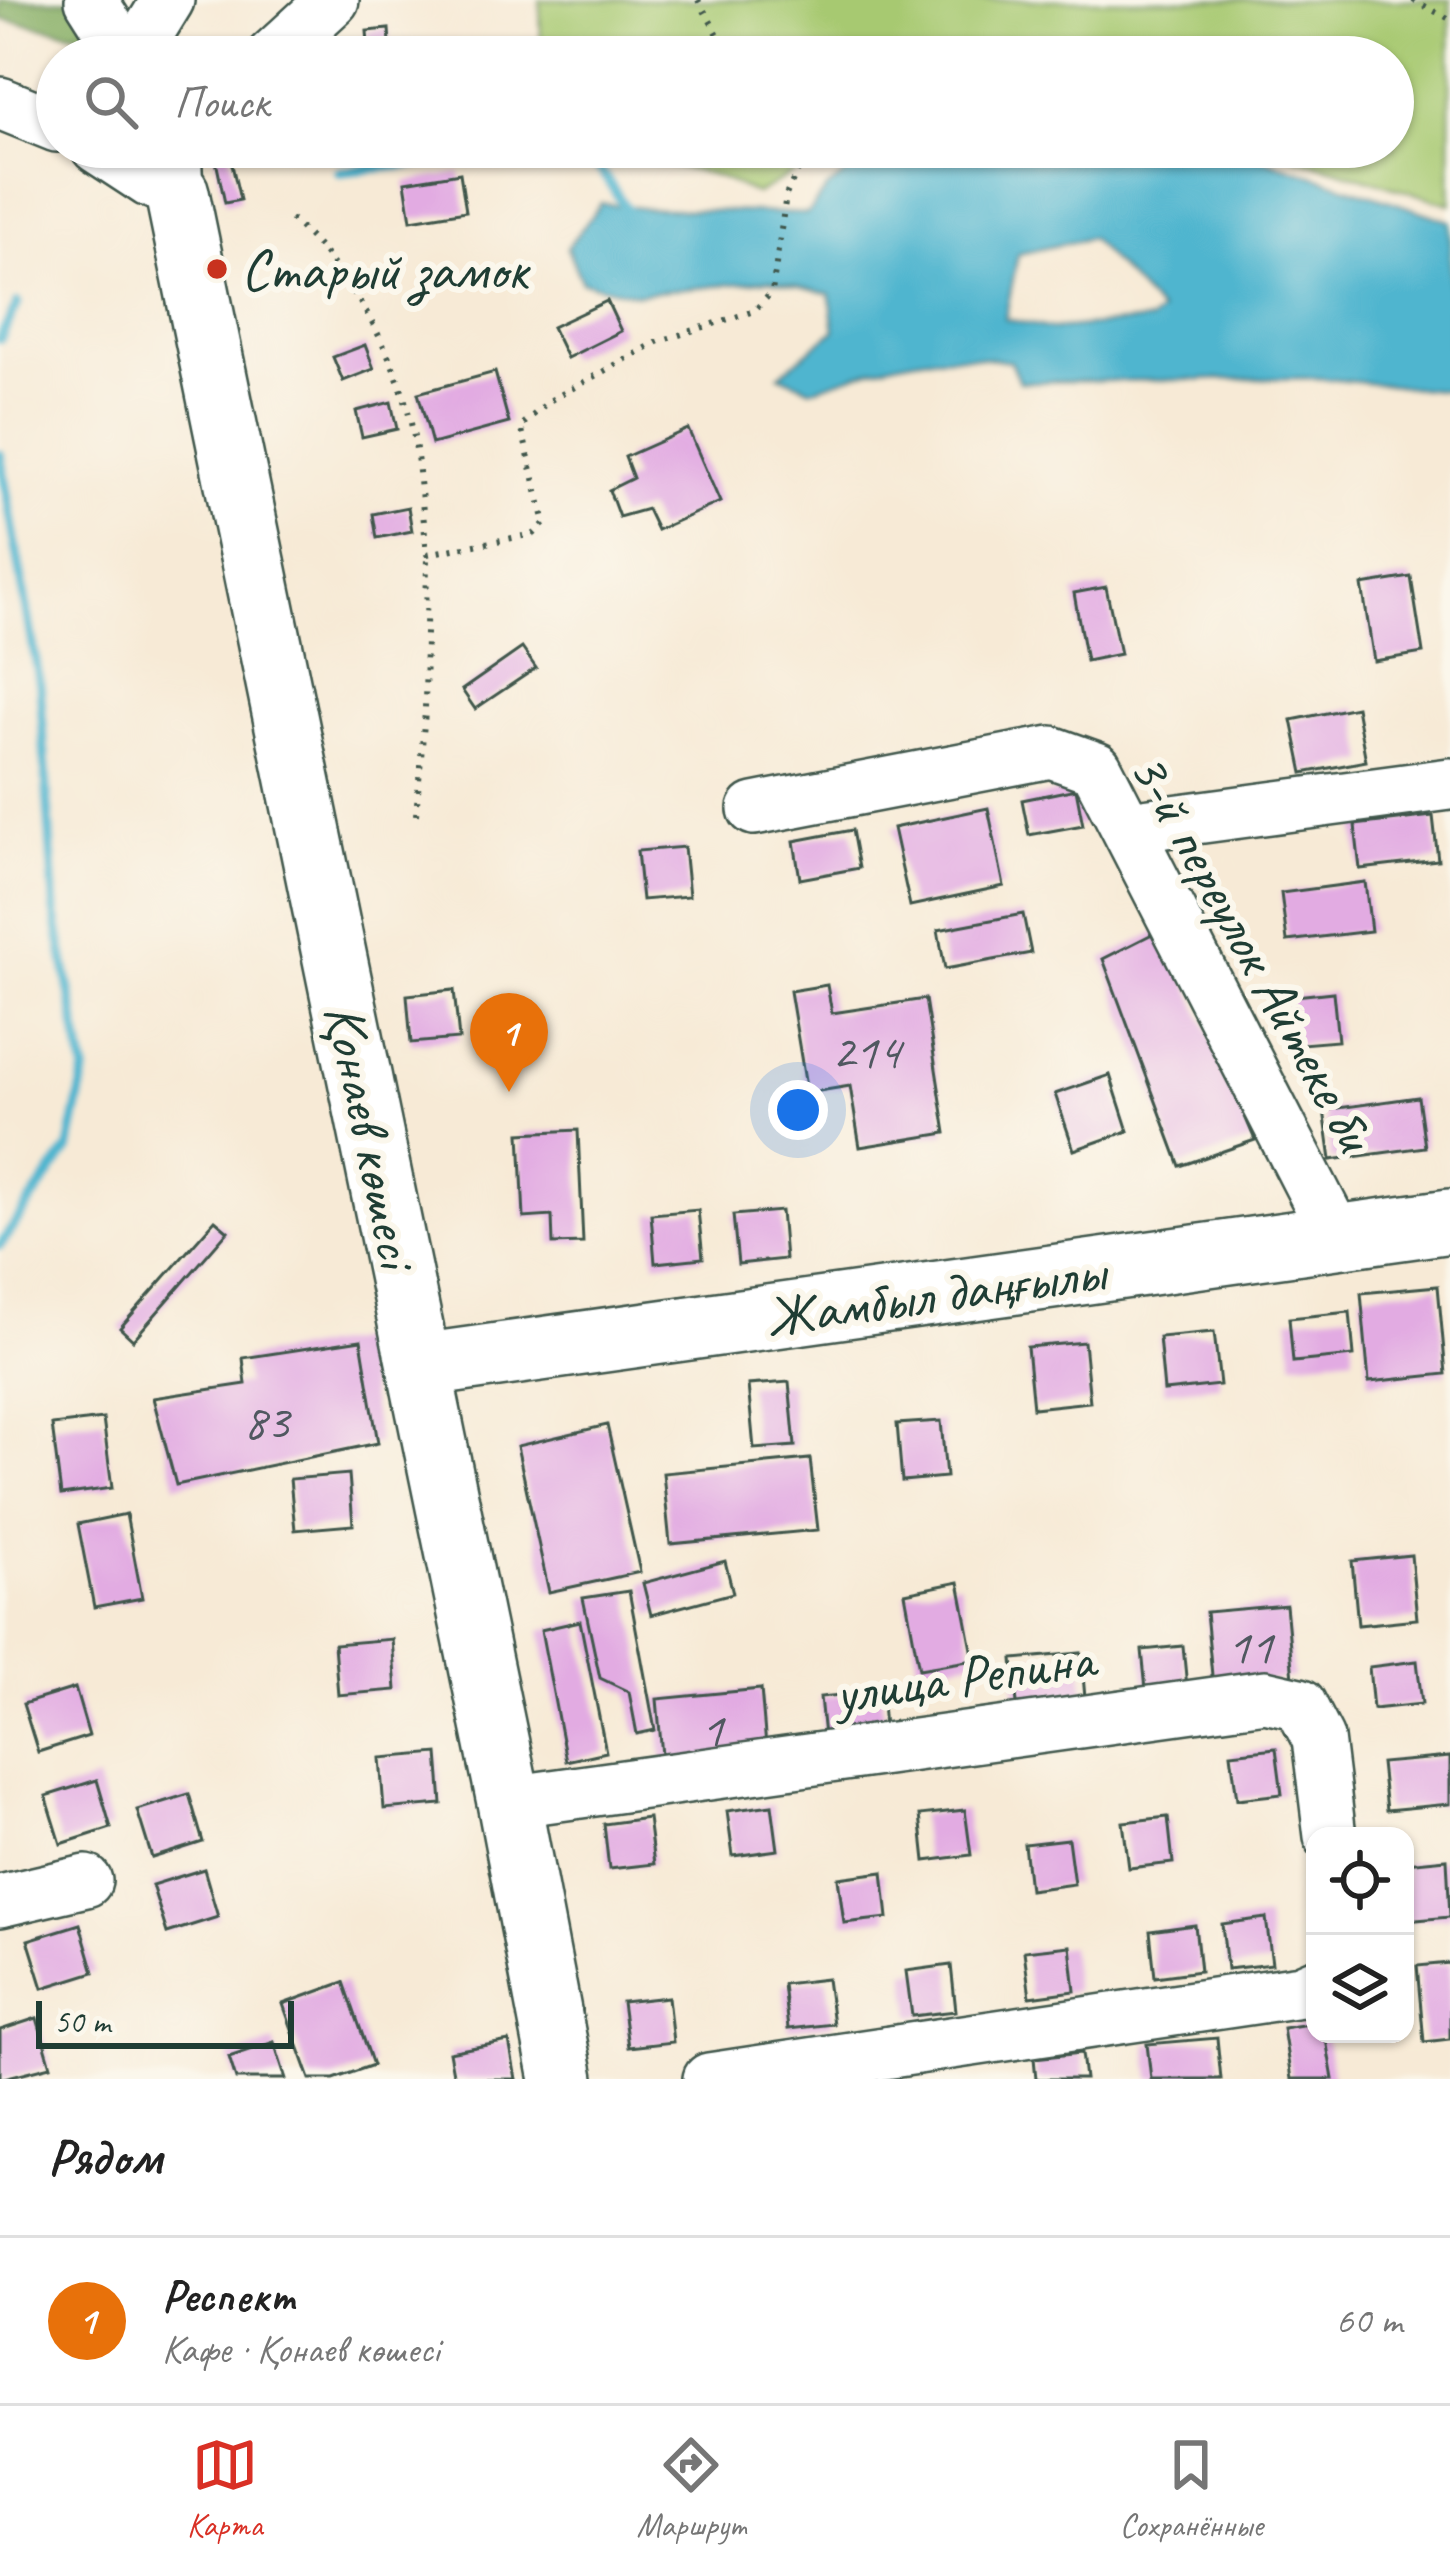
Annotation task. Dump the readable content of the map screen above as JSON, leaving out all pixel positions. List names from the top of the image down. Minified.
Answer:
{"streets":{"main road":["Қонаев көшесі","Жамбыл даңғылы"],"street":["3-й переулок Айтеке би","улица Репина"]},"crossings":[["3-й переулок Айтеке би","Жамбыл даңғылы"],["Қонаев көшесі","Жамбыл даңғылы"],["Қонаев көшесі","улица Репина"]],"places":["Старый замок"],"house_numbers":["214","83","11","1"],"scale_bar":"50 m","page":{"search":"Поиск","pins":"1","scale":"50 m","heading":"Рядом","list":[{"mark":"1","name":"Респект","note":"Кафе · Қонаев көшесі","value":"60 m"}],"nav":["Карта","Маршрут","Сохранённые"]}}
